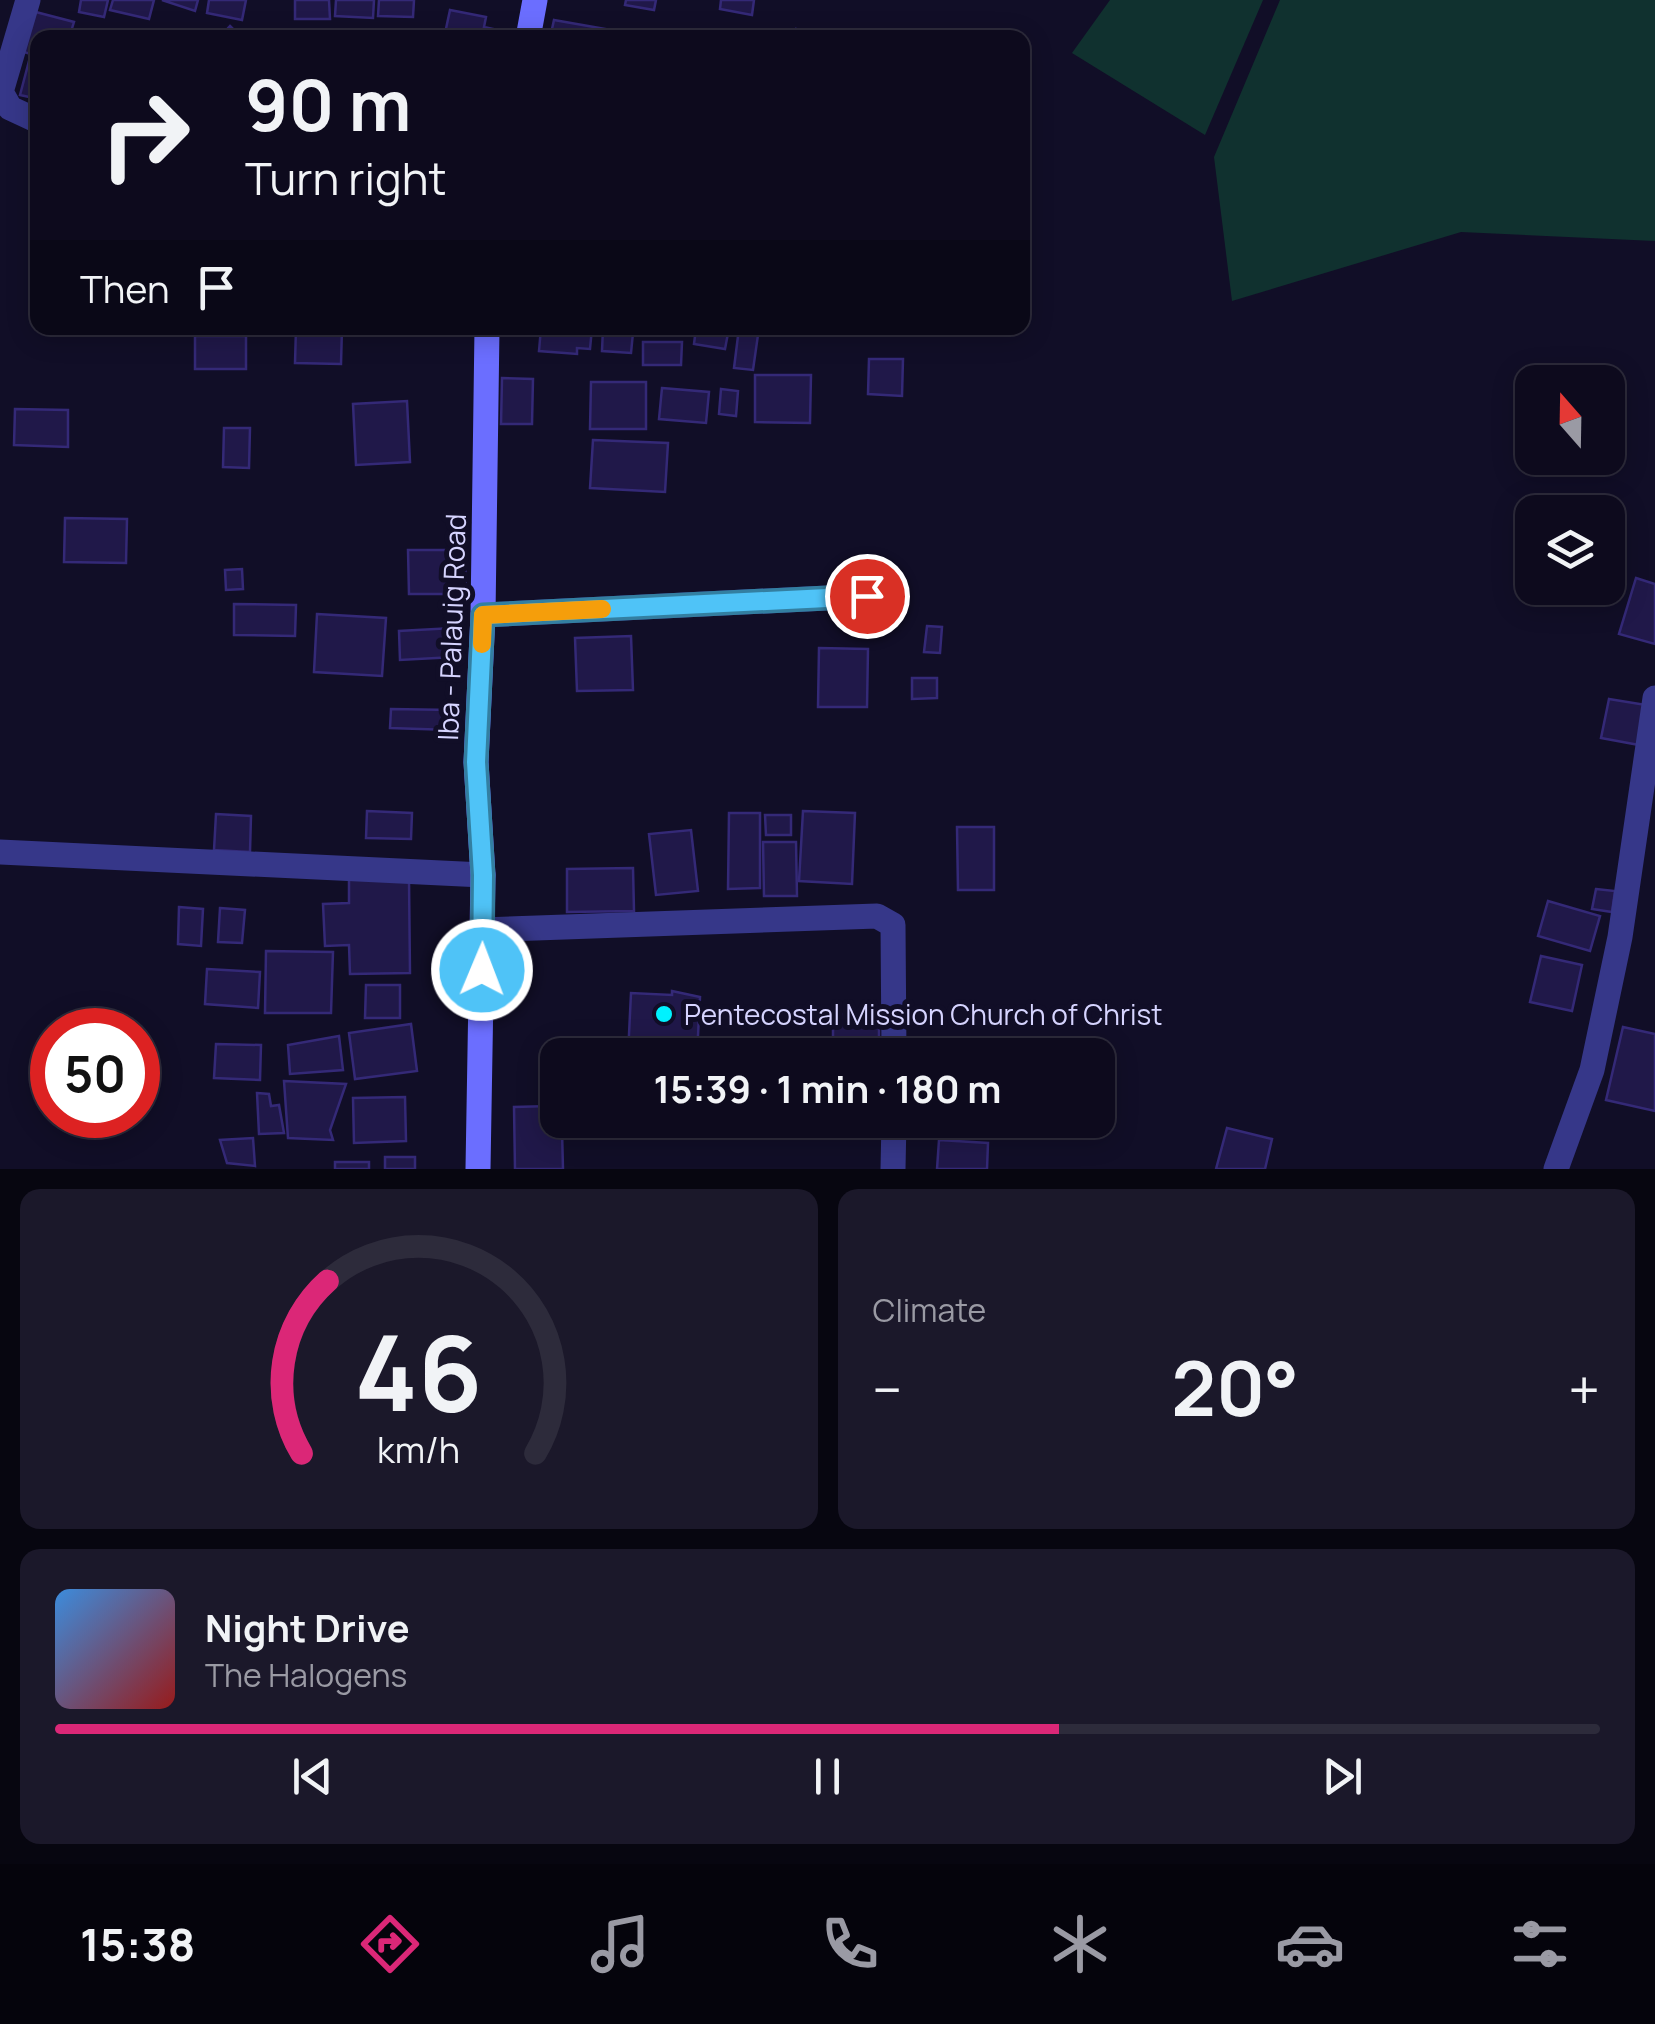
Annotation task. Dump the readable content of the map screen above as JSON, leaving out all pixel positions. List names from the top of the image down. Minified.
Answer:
{"streets":{"main road":["Iba - Palauig Road"]},"places":["Pentecostal Mission Church of Christ"],"north":"top","page":{"turn":["90 m","Turn right"],"then":"Then","limit":"50","trip":"15:39 · 1 min · 180 m","tile":"Climate","heat":["−","20°","+"],"song":["Night Drive","The Halogens"],"tabs":"15:38","gauge":["46","km/h"]}}
